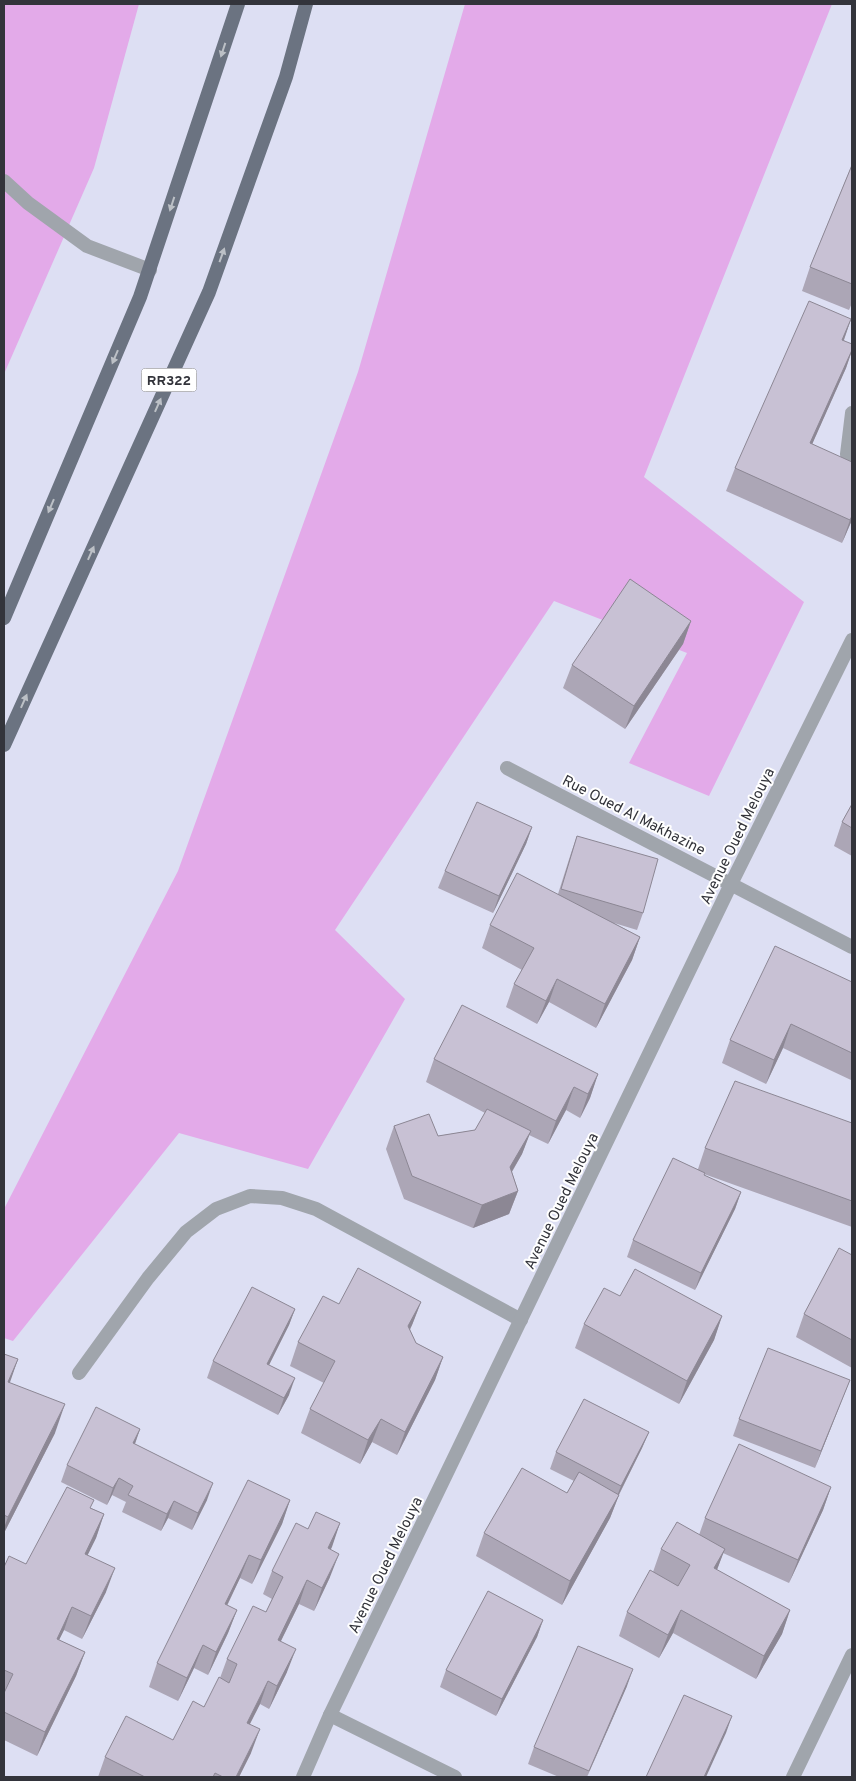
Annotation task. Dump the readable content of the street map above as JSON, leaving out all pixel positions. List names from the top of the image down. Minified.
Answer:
{"streets":{"main road":["RR322"],"street":["Rue Oued Al Makhazine","Avenue Oued Melouya"]},"crossings":[["Rue Oued Al Makhazine","Avenue Oued Melouya"]]}
